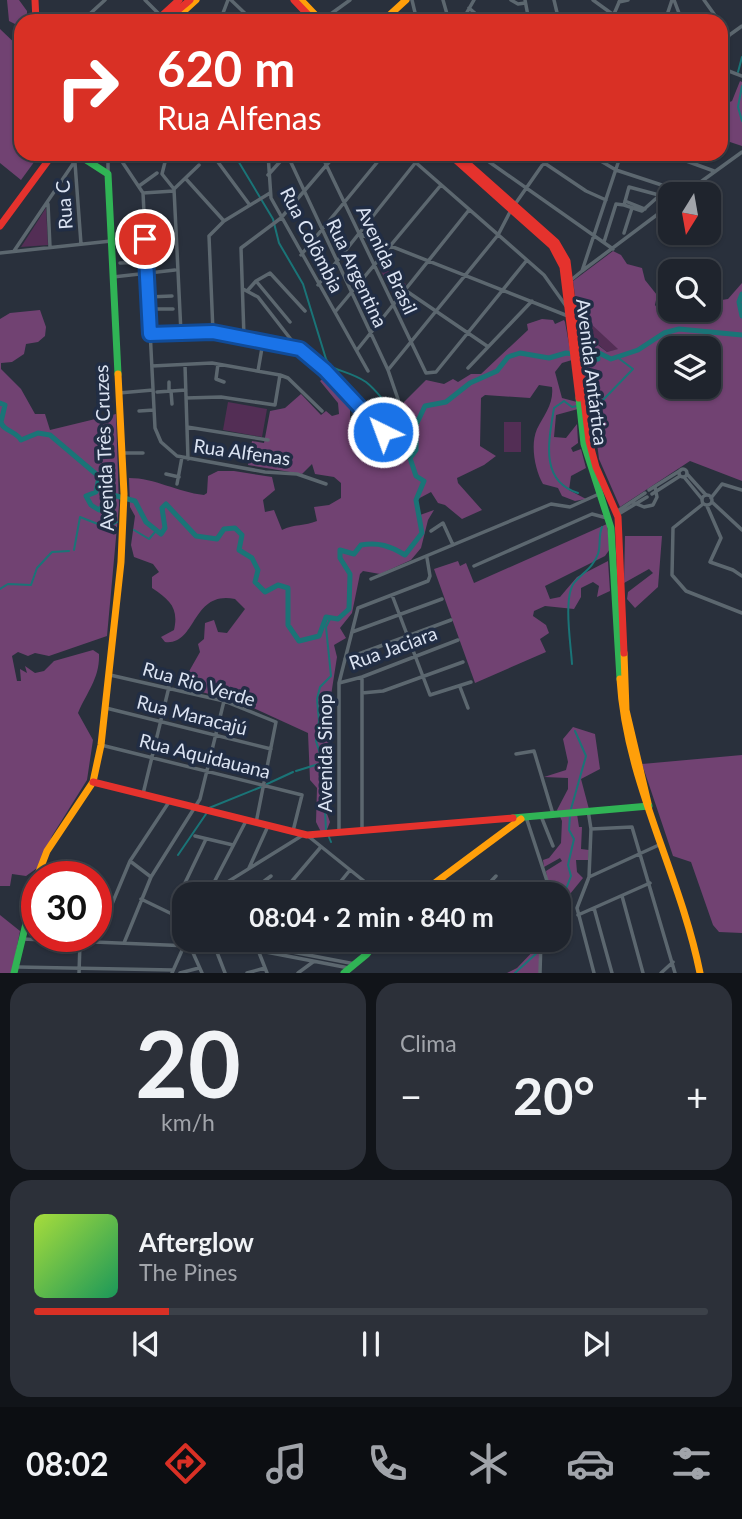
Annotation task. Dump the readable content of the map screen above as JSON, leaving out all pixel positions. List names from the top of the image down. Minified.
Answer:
{"streets":{"main road":["Avenida Antártica","Avenida Três Cruzes"],"street":["Rua C","Rua Colômbia","Avenida Brasil","Rua Argentina","Rua Alfenas","Rua Jaciara","Rua Rio Verde","Rua Maracajú","Avenida Sinop","Rua Aquidauana"]},"crossings":[["Avenida Três Cruzes","Rua Rio Verde"],["Avenida Três Cruzes","Rua Maracajú"],["Avenida Três Cruzes","Rua Aquidauana"],["Rua Jaciara","Avenida Sinop"],["Rua Rio Verde","Rua Maracajú"]],"north":"bottom","page":{"turn":["620 m","Rua Alfenas"],"limit":"30","trip":"08:04 · 2 min · 840 m","tile":[["20","km/h"],"Clima"],"heat":["−","20°","+"],"song":["Afterglow","The Pines"],"tabs":"08:02"}}
